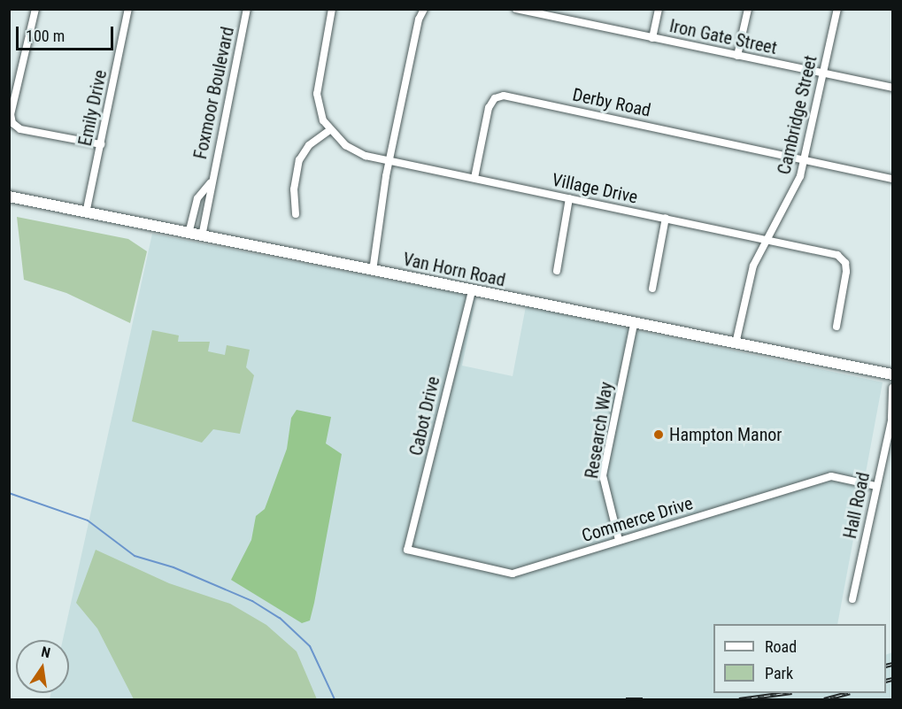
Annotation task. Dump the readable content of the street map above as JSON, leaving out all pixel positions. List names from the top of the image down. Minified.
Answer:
{"streets":{"main road":["Van Horn Road"],"street":["Iron Gate Street","Foxmoor Boulevard","Derby Road","Emily Drive","Cambridge Street","Village Drive","Cabot Drive","Research Way","Hall Road","Commerce Drive"]},"crossings":[["Iron Gate Street","Cambridge Street"],["Foxmoor Boulevard","Van Horn Road"],["Derby Road","Cambridge Street"],["Derby Road","Village Drive"],["Emily Drive","Van Horn Road"],["Cambridge Street","Village Drive"],["Cambridge Street","Van Horn Road"],["Van Horn Road","Cabot Drive"],["Van Horn Road","Research Way"],["Cabot Drive","Commerce Drive"],["Research Way","Commerce Drive"],["Hall Road","Commerce Drive"]],"places":["Hampton Manor"],"legend":["Road","Park"],"scale_bar":"100 m","north":"top"}
